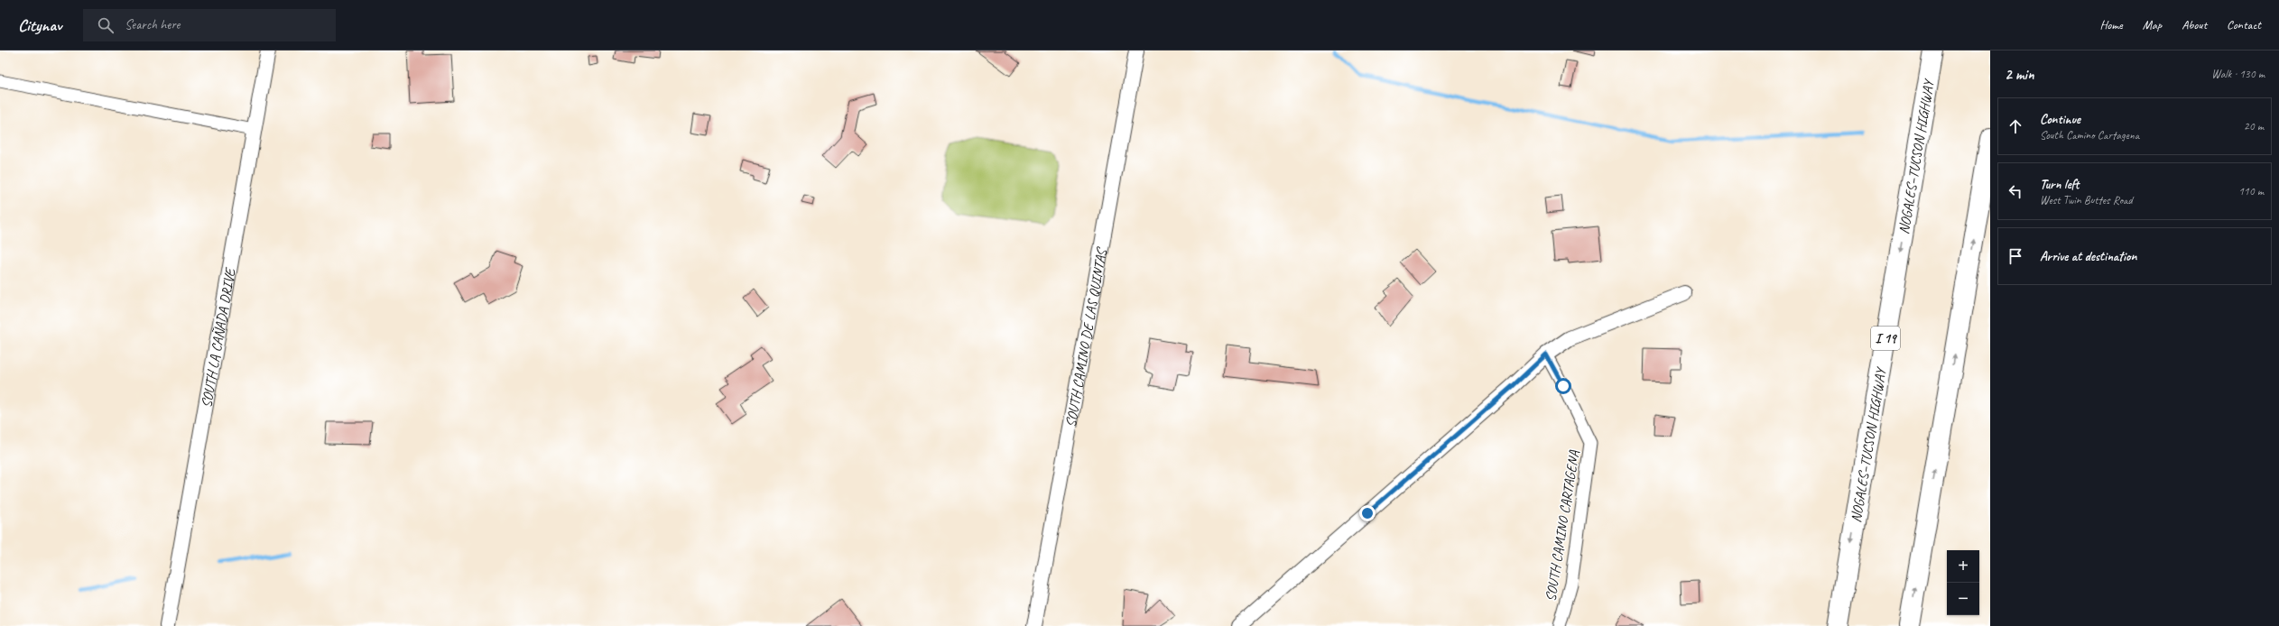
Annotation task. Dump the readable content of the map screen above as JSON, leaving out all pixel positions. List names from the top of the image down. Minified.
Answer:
{"streets":{"highway":["NOGALES–TUCSON HIGHWAY","I 19"],"street":["SOUTH LA CAÑADA DRIVE","SOUTH CAMINO DE LAS QUINTAS","SOUTH CAMINO CARTAGENA"]},"page":{"header":"Citynav","search":"Search here","nav":["Home","Map","About","Contact"],"heading":["2 min","Walk · 130 m"],"list":[["Continue","South Camino Cartagena","20 m"],["Turn left","West Twin Buttes Road","110 m"],"Arrive at destination"],"map_buttons":["+","−"]}}
